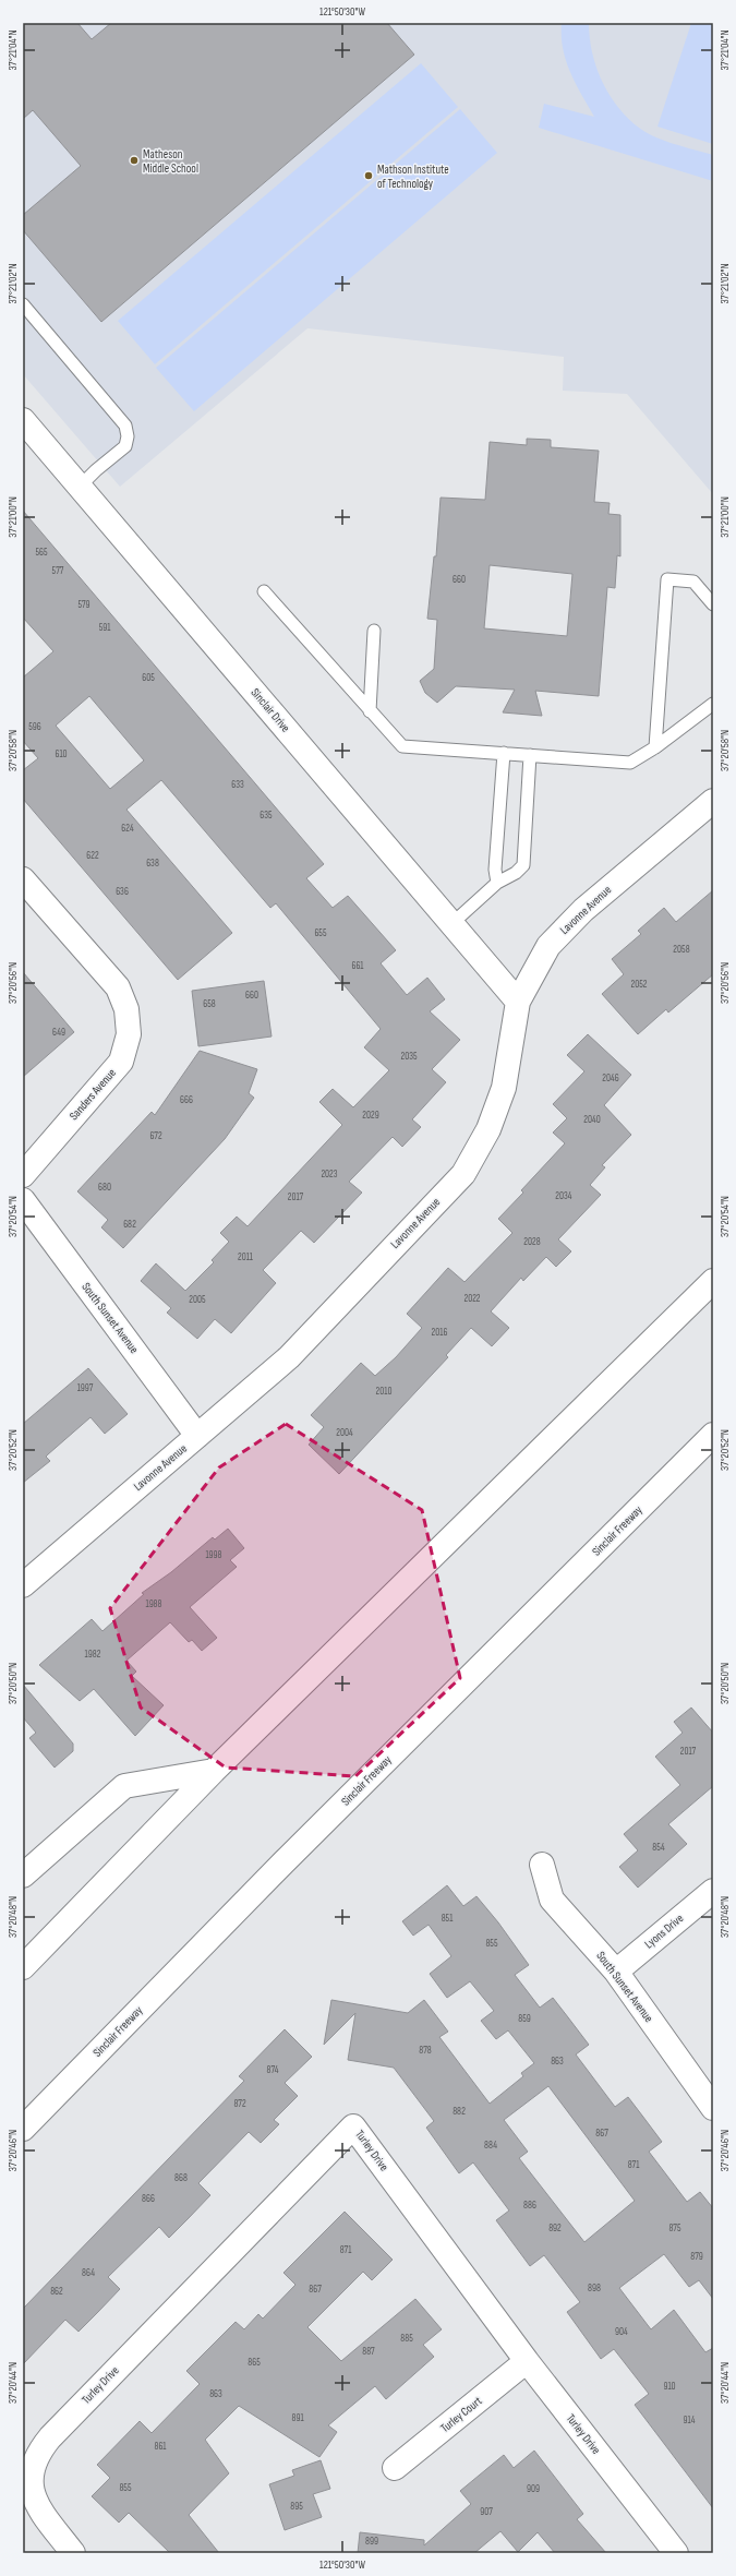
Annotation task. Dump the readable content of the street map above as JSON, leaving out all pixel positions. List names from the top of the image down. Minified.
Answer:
{"streets":{"main road":["Sinclair Drive","Lavonne Avenue","Sanders Avenue","South Sunset Avenue","Sinclair Freeway","Lyons Drive","Turley Drive","Turley Court"]},"crossings":[["Sinclair Drive","Lavonne Avenue"],["Lavonne Avenue","South Sunset Avenue"],["South Sunset Avenue","Lyons Drive"],["Turley Drive","Turley Court"]],"places":["Matheson Middle School","Mathson Institute of Technology"],"house_numbers":["565","577","660","579","591","605","596","610","633","635","624","622","638","636","655","2058","661","2052","660","658","649","2035","2046","666","2029","2040","672","2023","680","2034","2017","682","2028","2011","2022","2005","2016","1997","2010","2004","1998","1988","1982","2017","854","851","855","859","878","863","874","872","882","867","884","871","868","866","886","892","875","871","879","864","898","867","862","904","885","887","865","910","863","891","914","861","855","909","895","907","899"],"coordinates":["121°50'30\"W","37°21'04\"N","37°21'02\"N","37°21'00\"N","37°20'58\"N","37°20'56\"N","37°20'54\"N","37°20'52\"N","37°20'50\"N","37°20'48\"N","37°20'46\"N","37°20'44\"N"]}
